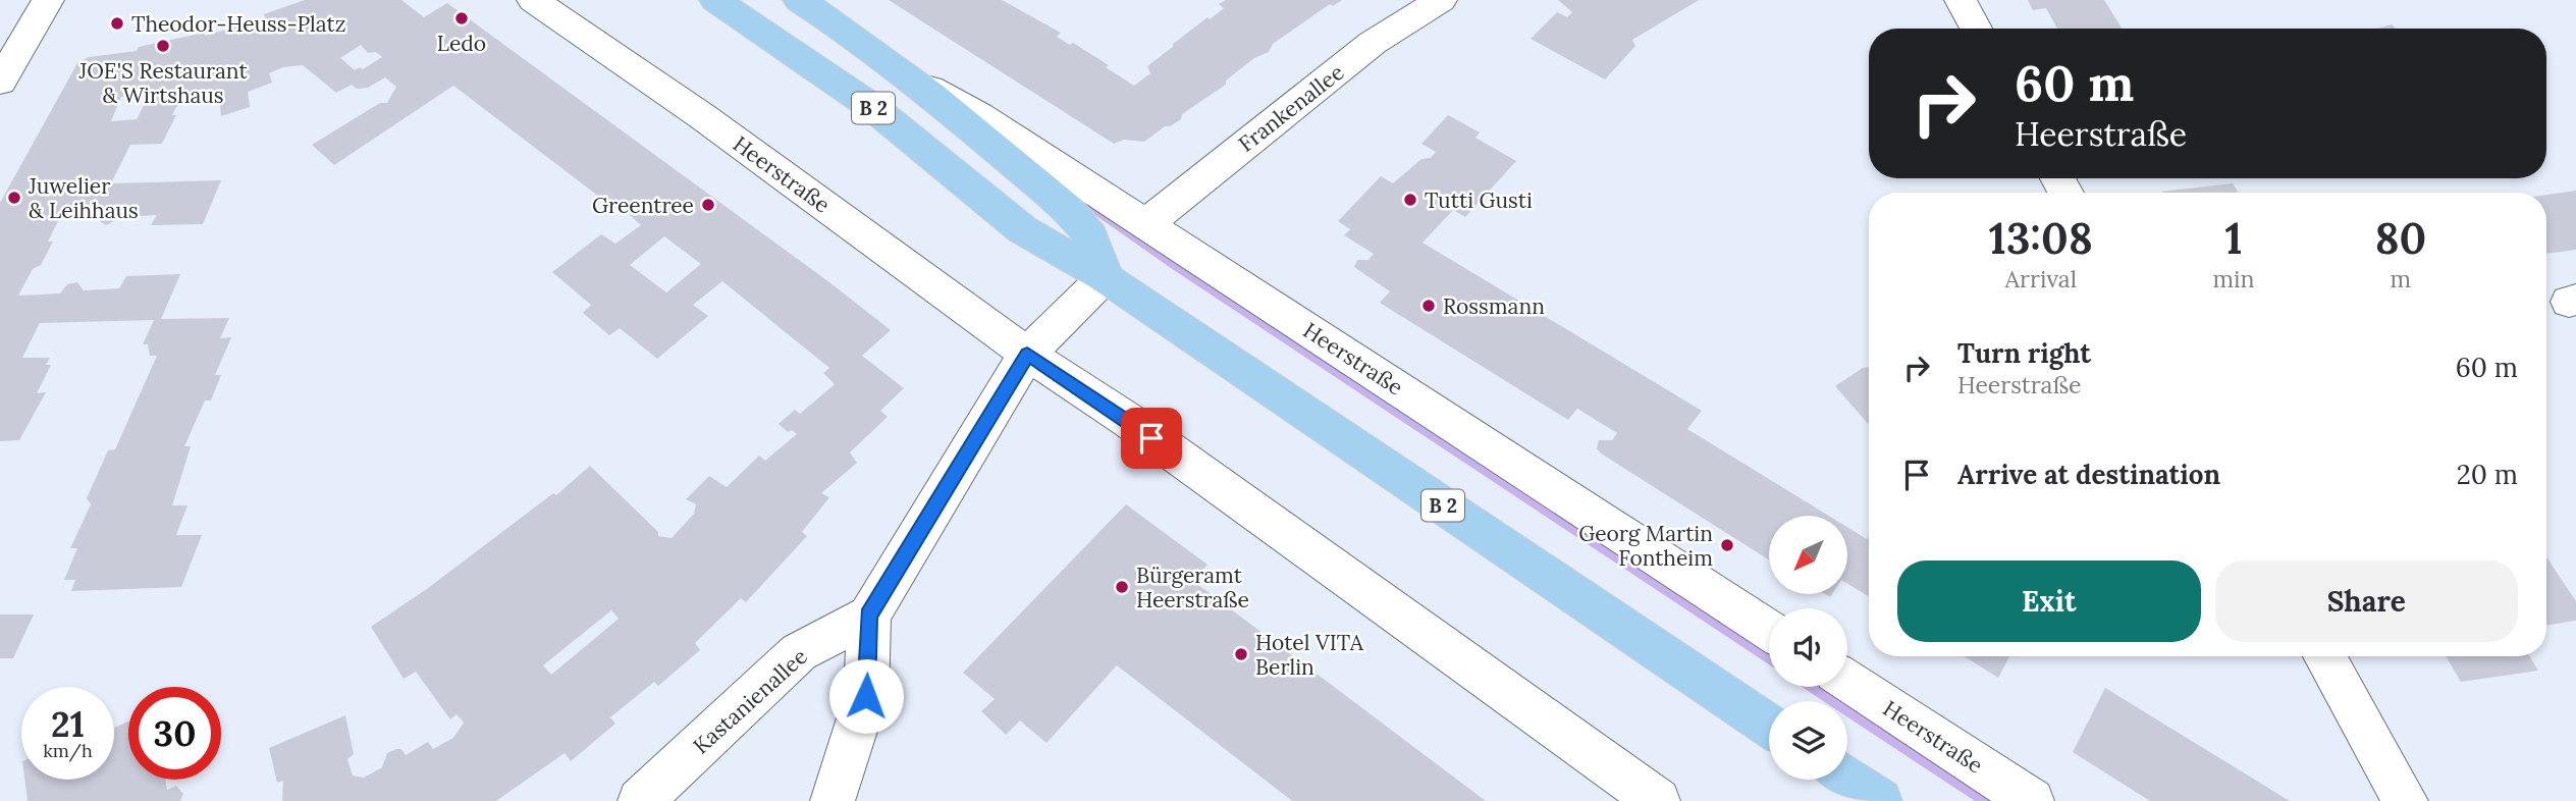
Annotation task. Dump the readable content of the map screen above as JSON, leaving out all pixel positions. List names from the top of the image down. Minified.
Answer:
{"streets":{"main road":["B 2","Heerstraße"],"street":["Frankenallee","Kastanienallee"]},"crossings":[["B 2","Heerstraße"],["Frankenallee","Heerstraße"]],"places":["Ledo","Theodor-Heuss-Platz","JOE'S Restaurant & Wirtshaus","Juwelier & Leihhaus","Tutti Gusti","Greentree","Rossmann","Georg Martin Fontheim","Bürgeramt Heerstraße","Hotel VITA Berlin"],"north":"bottom left","page":{"turn":["60 m","Heerstraße"],"eta":["13:08","Arrival","1","min","80","m"],"list":[{"name":"Turn right","note":"Heerstraße","value":"60 m"},{"name":"Arrive at destination","value":"20 m"}],"buttons":["Exit","Share"],"speed":"21 km/h","limit":"30"}}
